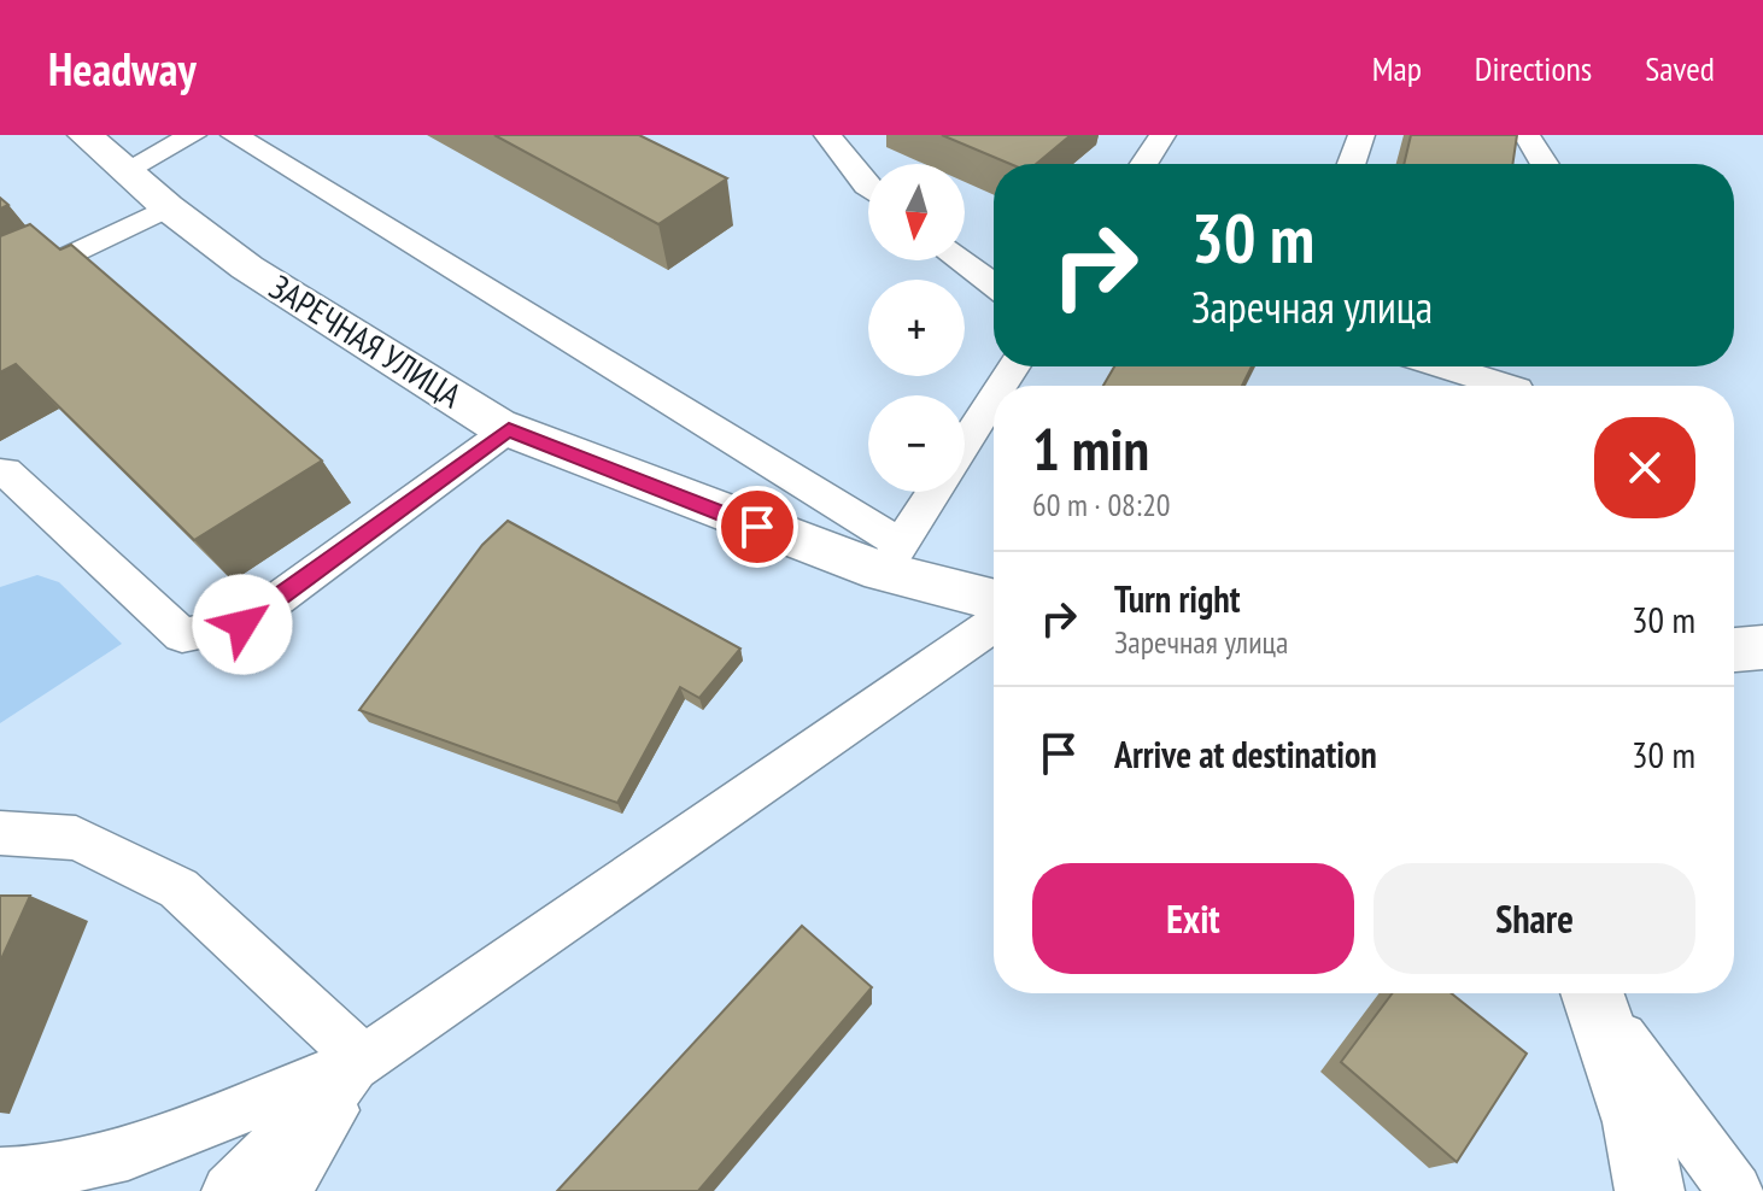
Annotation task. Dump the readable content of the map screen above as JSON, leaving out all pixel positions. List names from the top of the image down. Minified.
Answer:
{"streets":{"street":["ЗАРЕЧНАЯ УЛИЦА"]},"north":"bottom","page":{"header":"Headway","nav":["Map","Directions","Saved"],"map_buttons":["+","−"],"turn":["30 m","Заречная улица"],"heading":["1 min","60 m · 08:20"],"list":[{"name":"Turn right","note":"Заречная улица","value":"30 m"},{"name":"Arrive at destination","value":"30 m"}],"buttons":["Exit","Share"]}}
